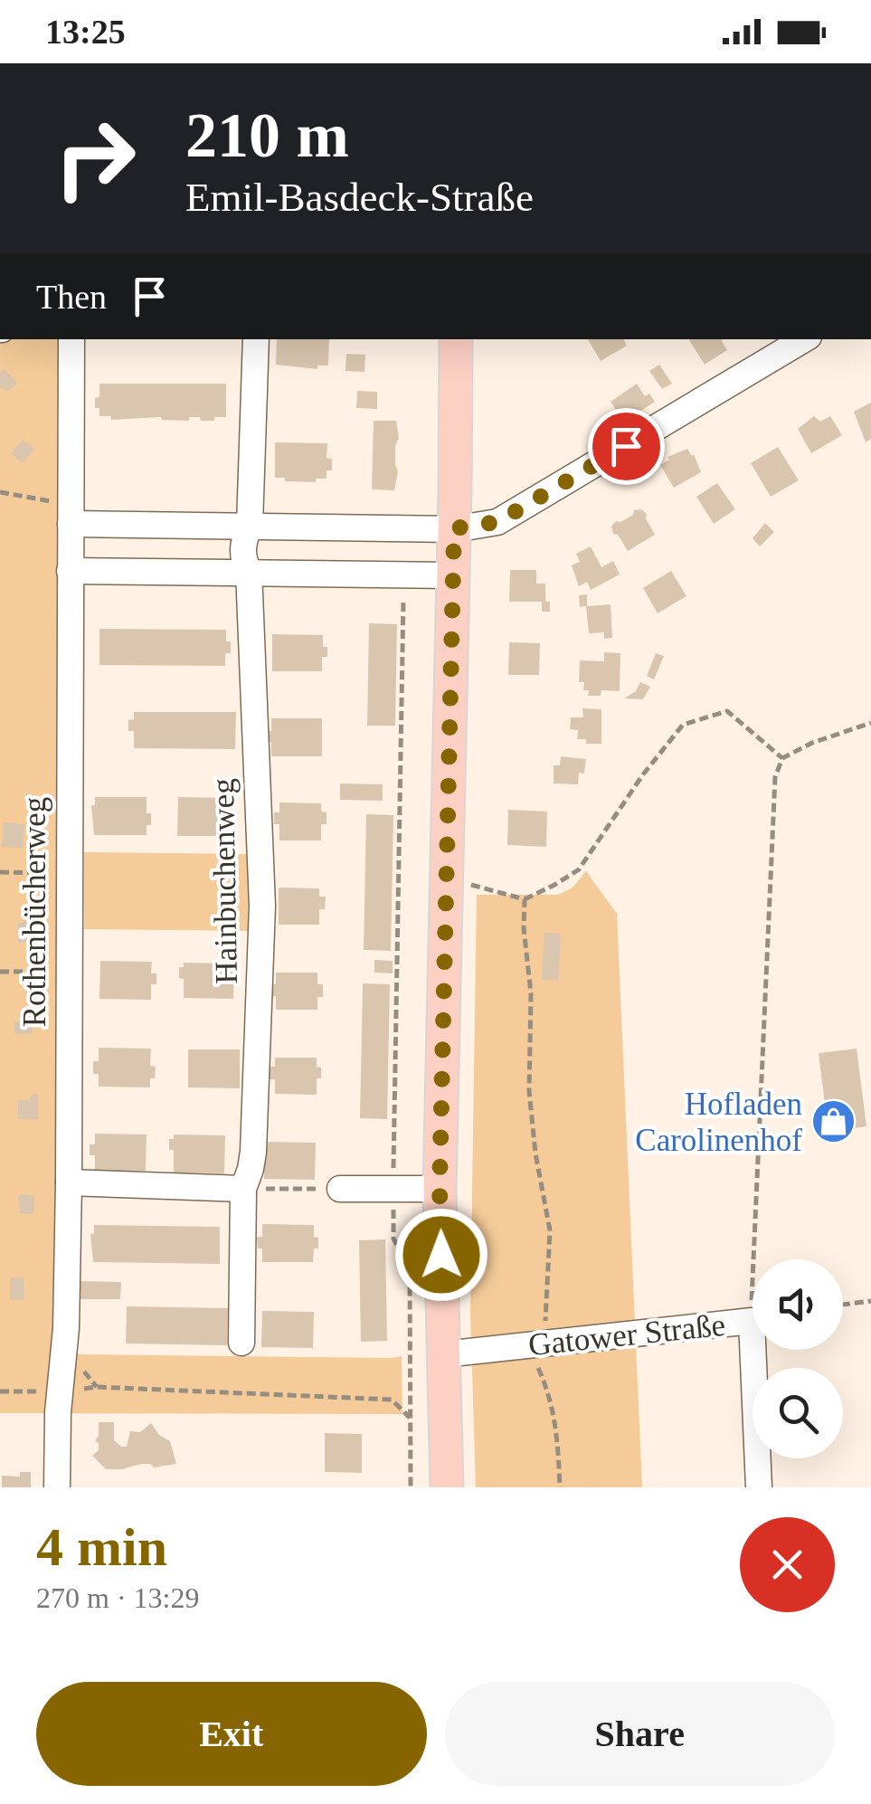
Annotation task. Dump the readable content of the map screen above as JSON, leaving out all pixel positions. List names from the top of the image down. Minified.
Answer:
{"streets":{"street":["Hainbuchenweg","Rothenbücherweg","Gatower Straße"]},"places":{"shop":["Hofladen Carolinenhof"]},"page":{"status":"13:25","turn":["210 m","Emil-Basdeck-Straße"],"then":"Then","heading":["4 min","270 m · 13:29"],"buttons":["Exit","Share"]}}
